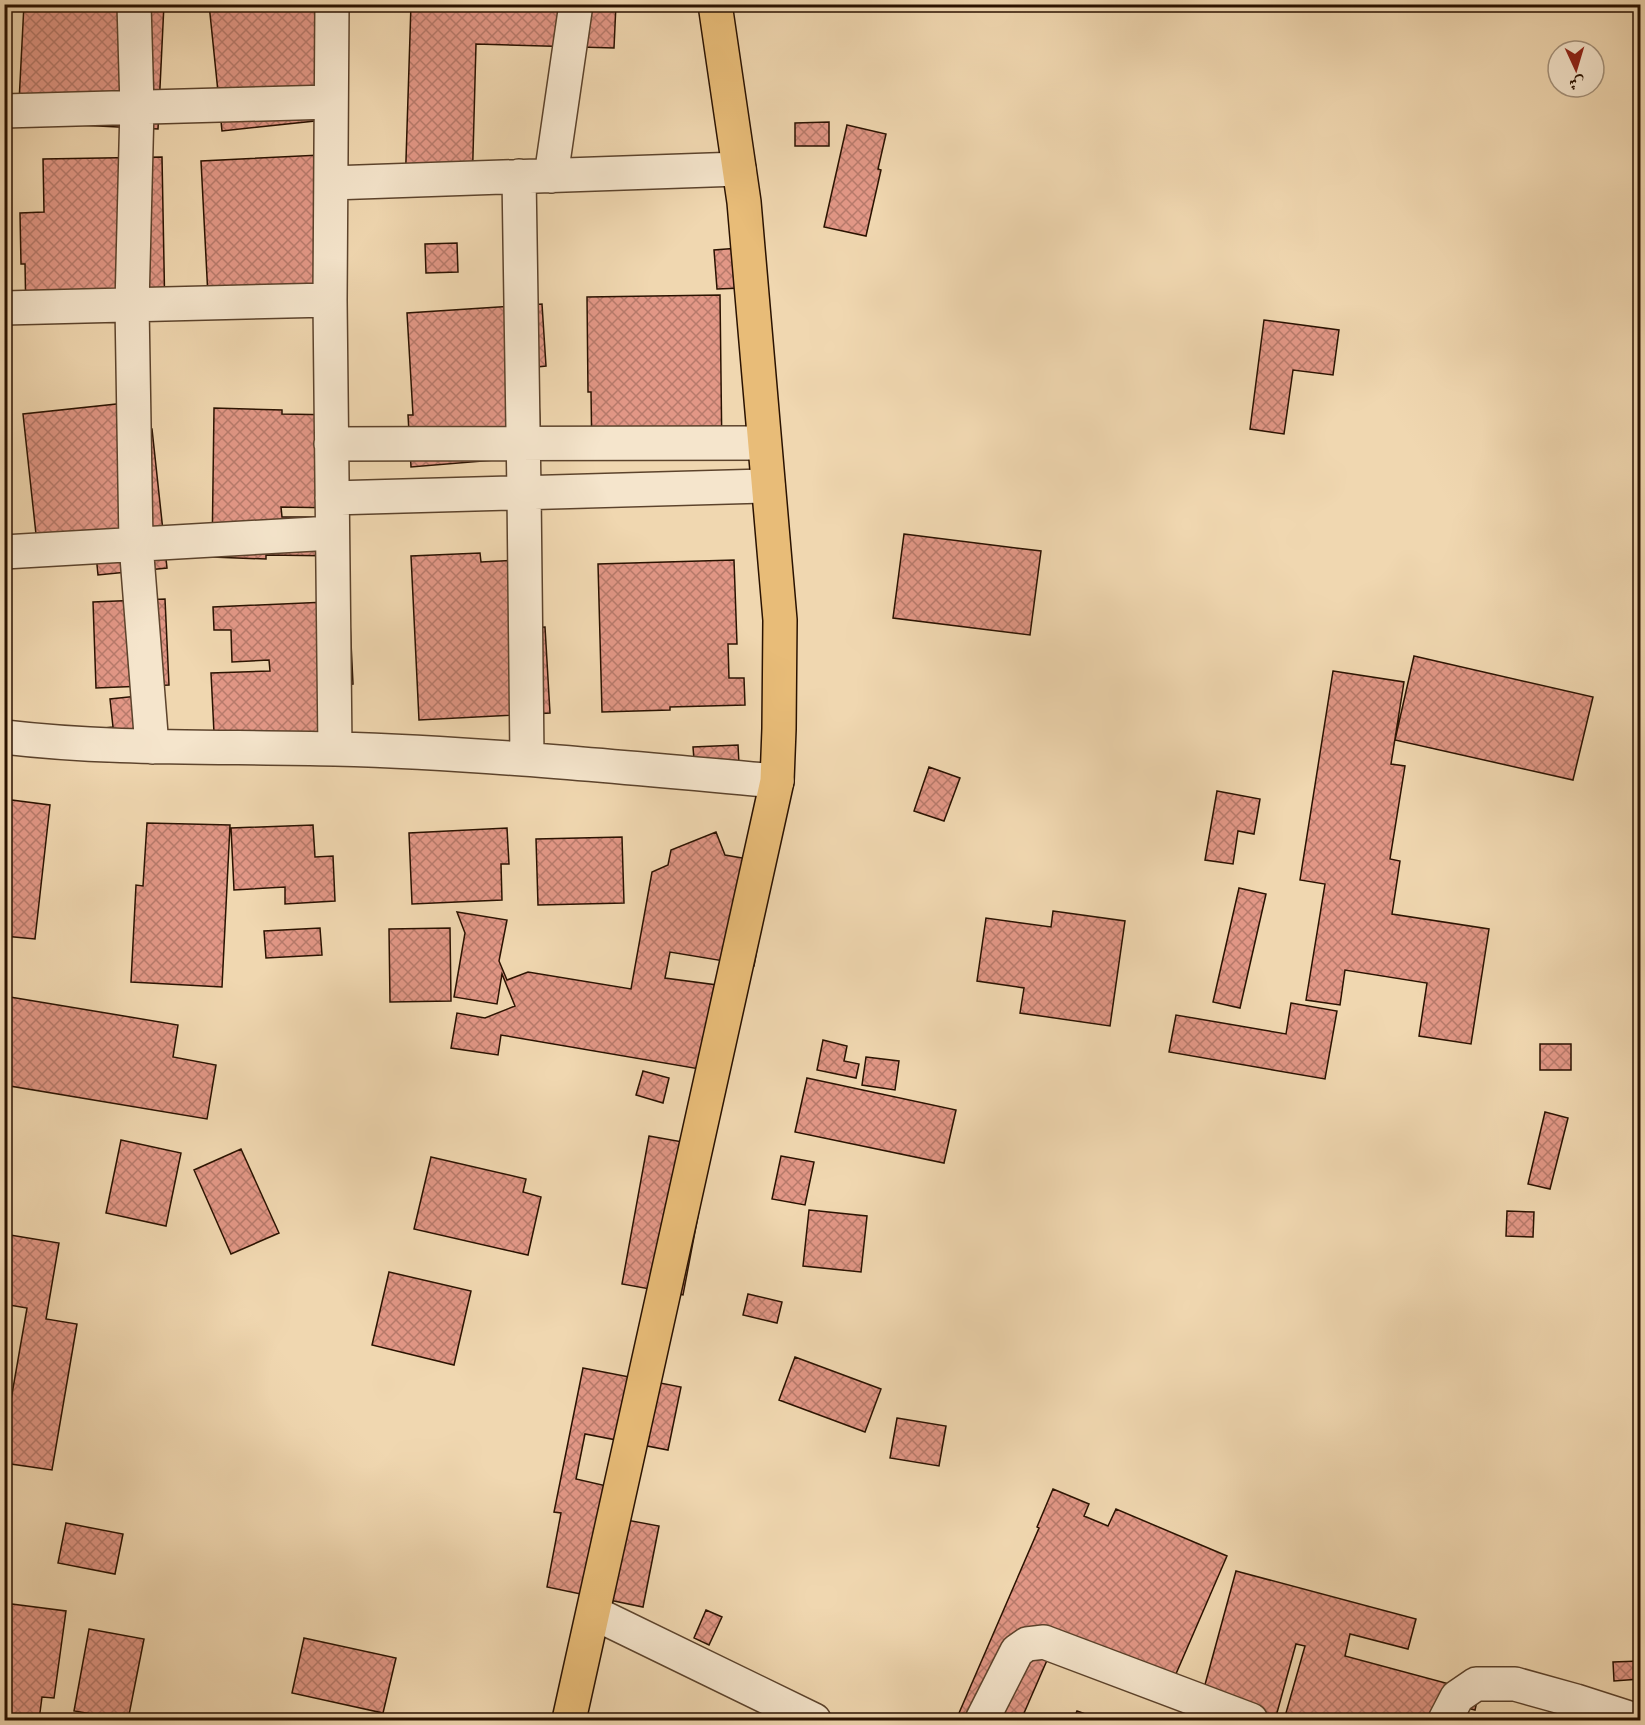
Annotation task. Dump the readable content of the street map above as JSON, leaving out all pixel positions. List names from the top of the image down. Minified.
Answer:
{"north":"bottom"}
